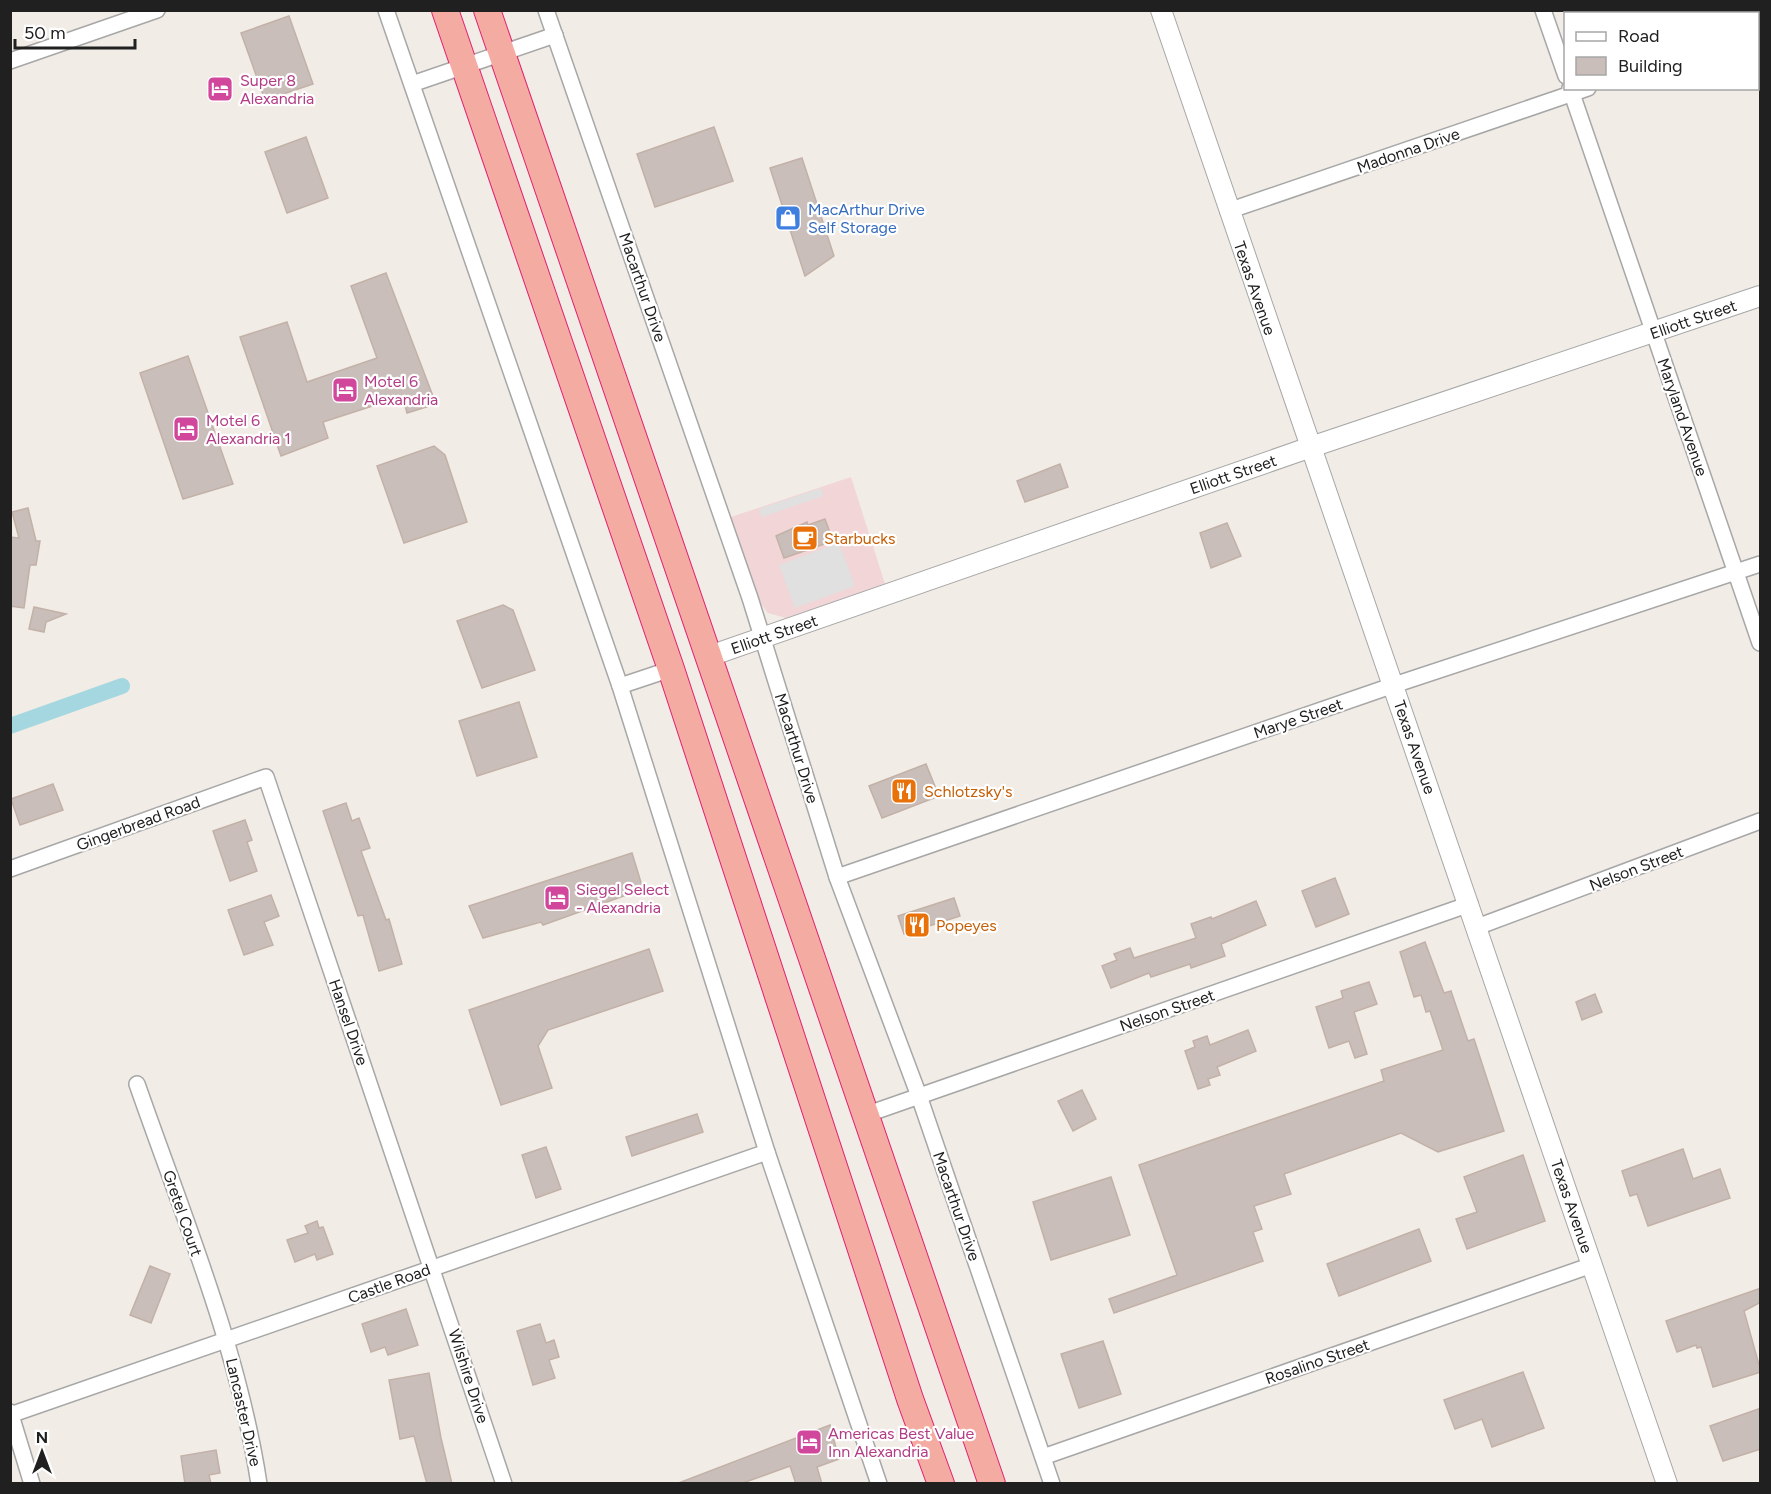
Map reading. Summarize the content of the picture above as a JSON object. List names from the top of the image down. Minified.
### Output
{"streets":{"street":["Madonna Drive","Macarthur Drive","Texas Avenue","Elliott Street","Maryland Avenue","Marye Street","Gingerbread Road","Nelson Street","Hansel Drive","Gretel Court","Castle Road","Rosalino Street","Wilshire Drive","Lancaster Drive"]},"crossings":[["Madonna Drive","Texas Avenue"],["Madonna Drive","Maryland Avenue"],["Macarthur Drive","Elliott Street"],["Macarthur Drive","Marye Street"],["Macarthur Drive","Nelson Street"],["Macarthur Drive","Rosalino Street"],["Texas Avenue","Elliott Street"],["Texas Avenue","Marye Street"],["Texas Avenue","Nelson Street"],["Texas Avenue","Rosalino Street"],["Elliott Street","Maryland Avenue"],["Maryland Avenue","Marye Street"],["Gingerbread Road","Hansel Drive"],["Hansel Drive","Castle Road"],["Hansel Drive","Wilshire Drive"],["Gretel Court","Castle Road"],["Gretel Court","Lancaster Drive"],["Castle Road","Wilshire Drive"],["Castle Road","Lancaster Drive"]],"places":{"hotel":["Super 8 Alexandria","Motel 6 Alexandria","Motel 6 Alexandria 1","Siegel Select - Alexandria","Americas Best Value Inn Alexandria"],"shop":["MacArthur Drive Self Storage"],"cafe":["Starbucks"],"restaurant":["Schlotzsky's","Popeyes"]},"legend":["Road","Building"],"scale_bar":"50 m","north":"top"}
